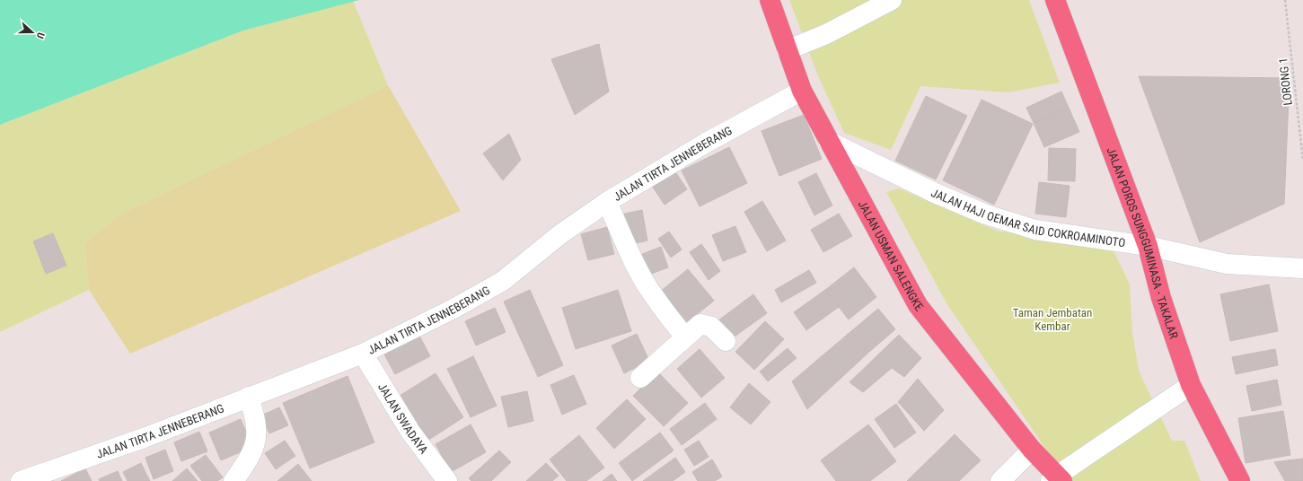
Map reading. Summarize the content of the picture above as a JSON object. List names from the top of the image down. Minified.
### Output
{"streets":{"highway":["JALAN POROS SUNGGUMINASA - TAKALAR","JALAN USMAN SALENGKE"],"street":["JALAN TIRTA JENNEBERANG","JALAN HAJI OEMAR SAID COKROAMINOTO","JALAN SWADAYA"],"path":["LORONG 1"]},"crossings":[["JALAN TIRTA JENNEBERANG","JALAN USMAN SALENGKE"],["JALAN TIRTA JENNEBERANG","JALAN SWADAYA"],["JALAN HAJI OEMAR SAID COKROAMINOTO","JALAN POROS SUNGGUMINASA - TAKALAR"],["JALAN HAJI OEMAR SAID COKROAMINOTO","JALAN USMAN SALENGKE"]],"parks":["Taman Jembatan Kembar"],"north":"right"}
